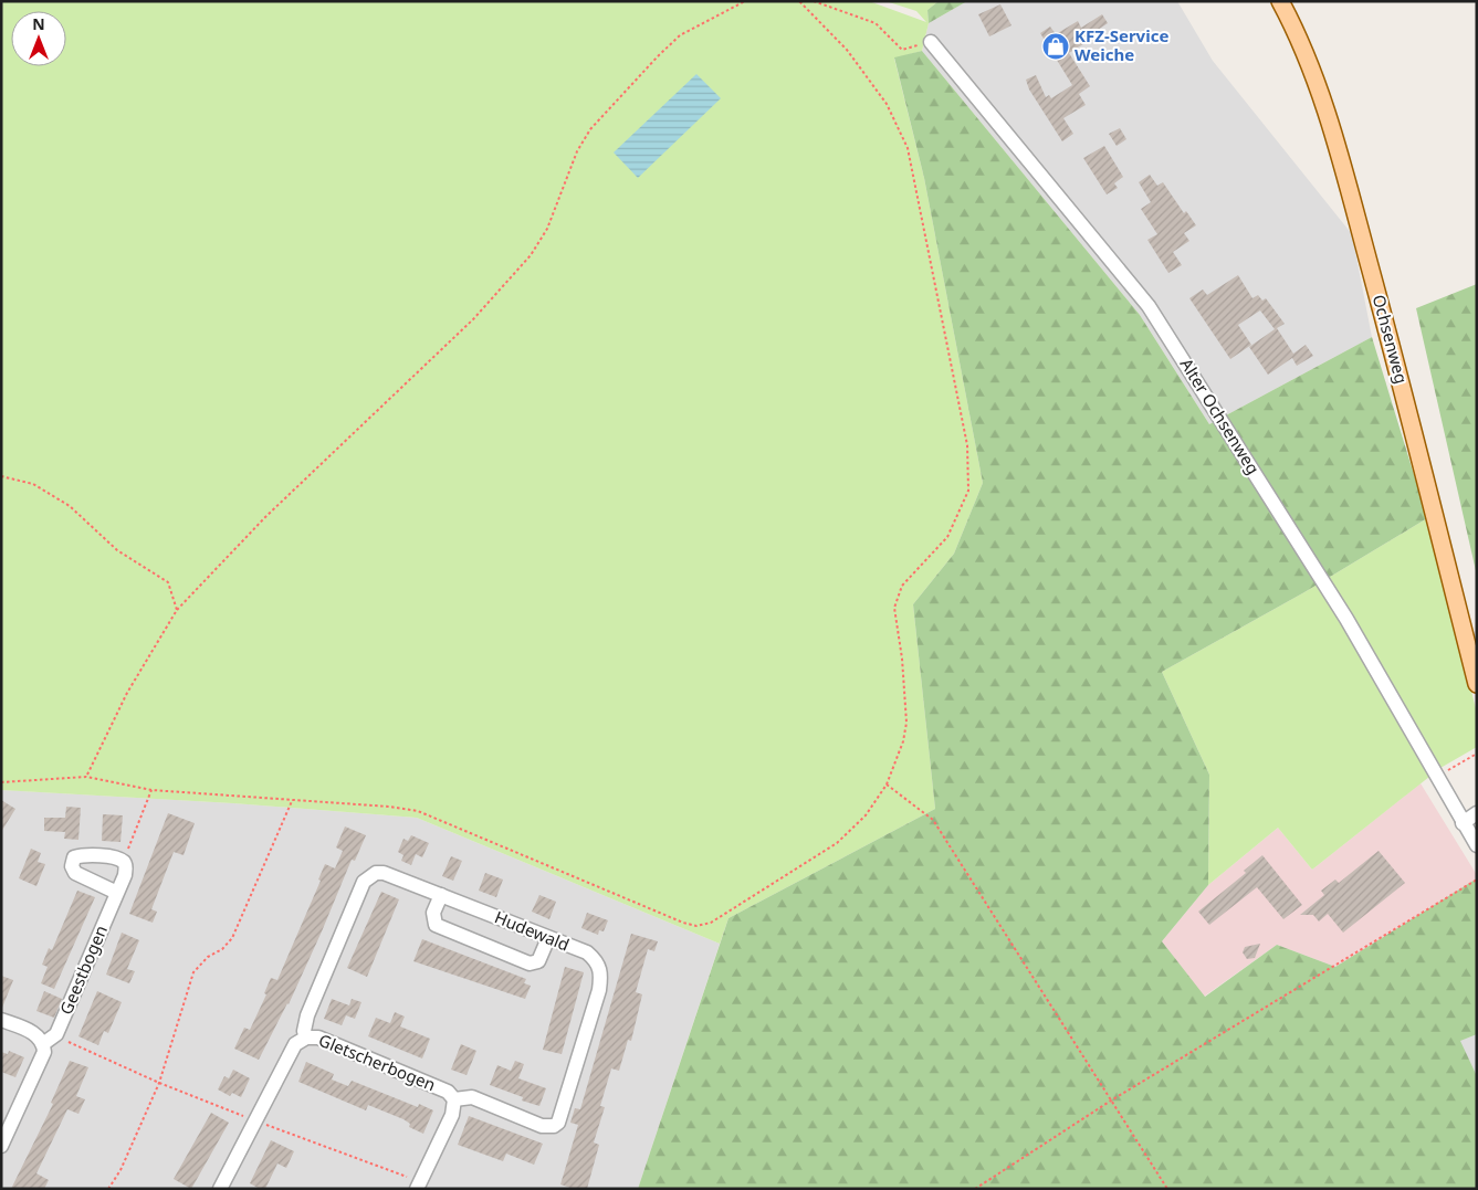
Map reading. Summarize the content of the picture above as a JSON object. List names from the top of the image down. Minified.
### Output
{"streets":{"main road":["Ochsenweg"],"street":["Alter Ochsenweg","Hudewald","Geestbogen","Gletscherbogen"]},"crossings":[["Hudewald","Gletscherbogen"]],"places":{"shop":["KFZ-Service Weiche"]},"north":"top"}
